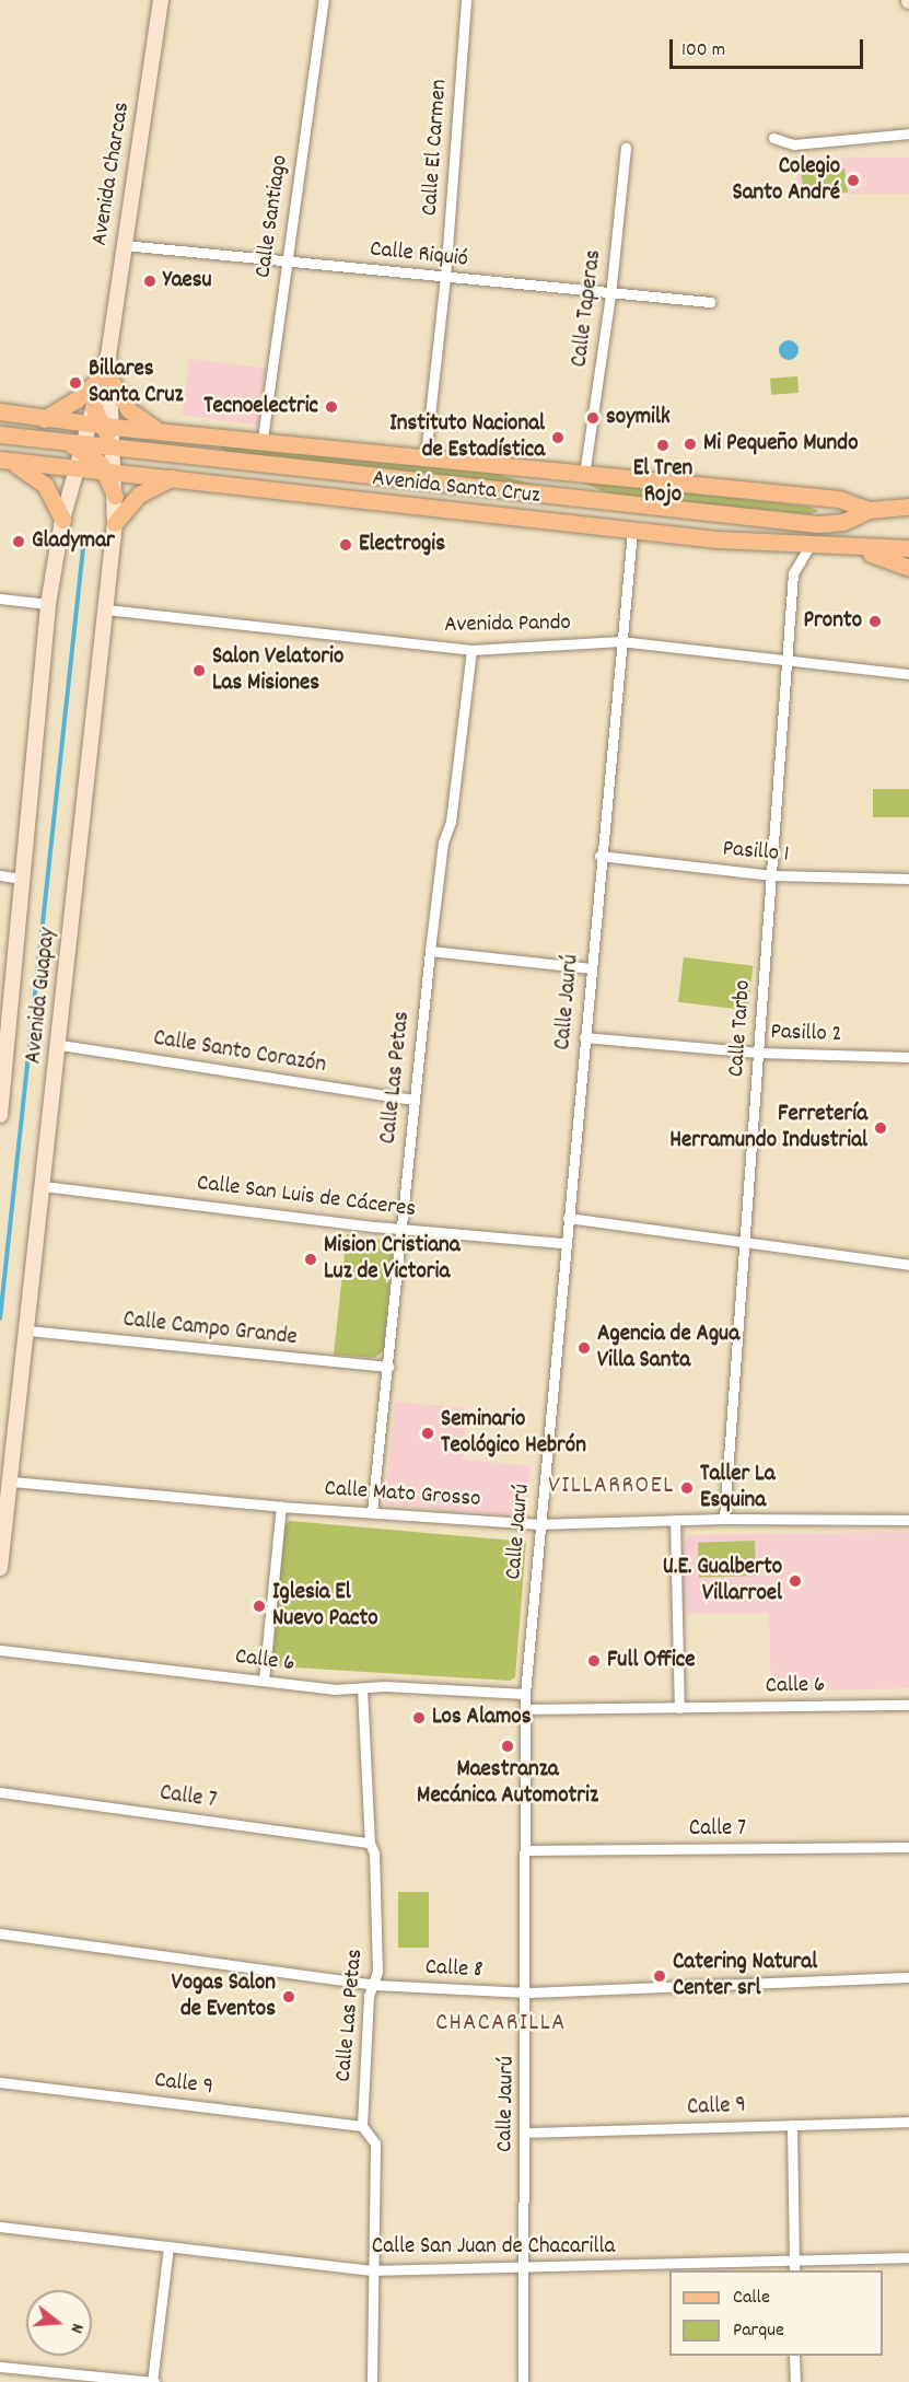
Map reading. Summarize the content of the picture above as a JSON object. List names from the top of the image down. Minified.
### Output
{"streets":{"main road":["Avenida Charcas","Avenida Santa Cruz","Avenida Guapay"],"street":["Calle El Carmen","Calle Santiago","Calle Riquió","Calle Taperas","Avenida Pando","Pasillo 1","Calle Jaurú","Calle Tarbo","Pasillo 2","Calle Santo Corazón","Calle Las Petas","Calle San Luis de Cáceres","Calle Campo Grande","Calle Mato Grosso","Calle 6","Calle 7","Calle 8","Calle 9","Calle San Juan de Chacarilla"]},"crossings":[["Calle El Carmen","Calle Riquió"],["Calle El Carmen","Avenida Santa Cruz"],["Avenida Charcas","Calle Riquió"],["Avenida Charcas","Avenida Santa Cruz"],["Avenida Charcas","Avenida Guapay"],["Calle Santiago","Calle Riquió"],["Calle Santiago","Avenida Santa Cruz"],["Calle Riquió","Calle Taperas"],["Calle Taperas","Avenida Santa Cruz"],["Avenida Santa Cruz","Avenida Guapay"],["Avenida Santa Cruz","Calle Jaurú"],["Avenida Santa Cruz","Calle Tarbo"],["Avenida Pando","Avenida Guapay"],["Avenida Pando","Calle Jaurú"],["Avenida Pando","Calle Tarbo"],["Avenida Pando","Calle Las Petas"],["Pasillo 1","Calle Jaurú"],["Pasillo 1","Calle Tarbo"],["Avenida Guapay","Calle Santo Corazón"],["Avenida Guapay","Calle San Luis de Cáceres"],["Avenida Guapay","Calle Campo Grande"],["Avenida Guapay","Calle Mato Grosso"],["Calle Jaurú","Pasillo 2"],["Calle Jaurú","Calle San Luis de Cáceres"],["Calle Jaurú","Calle Mato Grosso"],["Calle Jaurú","Calle 6"],["Calle Jaurú","Calle 7"],["Calle Jaurú","Calle 8"],["Calle Jaurú","Calle 9"],["Calle Jaurú","Calle San Juan de Chacarilla"],["Calle Tarbo","Pasillo 2"],["Calle Tarbo","Calle Mato Grosso"],["Calle Santo Corazón","Calle Las Petas"],["Calle Las Petas","Calle San Luis de Cáceres"],["Calle Las Petas","Calle Campo Grande"],["Calle Las Petas","Calle Mato Grosso"],["Calle Las Petas","Calle 6"],["Calle Las Petas","Calle 7"],["Calle Las Petas","Calle 8"],["Calle Las Petas","Calle 9"],["Calle Las Petas","Calle San Juan de Chacarilla"]],"districts":["VILLARROEL","CHACARILLA"],"places":["Colegio Santo André","Yaesu","Billares Santa Cruz","Tecnoelectric","soymilk","Instituto Nacional de Estadística","Mi Pequeño Mundo","El Tren Rojo","Gladymar","Electrogis","Pronto","Salon Velatorio Las Misiones","Ferretería Herramundo Industrial","Mision Cristiana Luz de Victoria","Agencia de Agua Villa Santa","Seminario Teológico Hebrón","Taller La Esquina","U.E. Gualberto Villarroel","Iglesia El Nuevo Pacto","Full Office","Los Alamos","Maestranza Mecánica Automotriz","Catering Natural Center srl","Vogas Salon de Eventos"],"legend":["Calle","Parque"],"scale_bar":"100 m","north":"right"}
